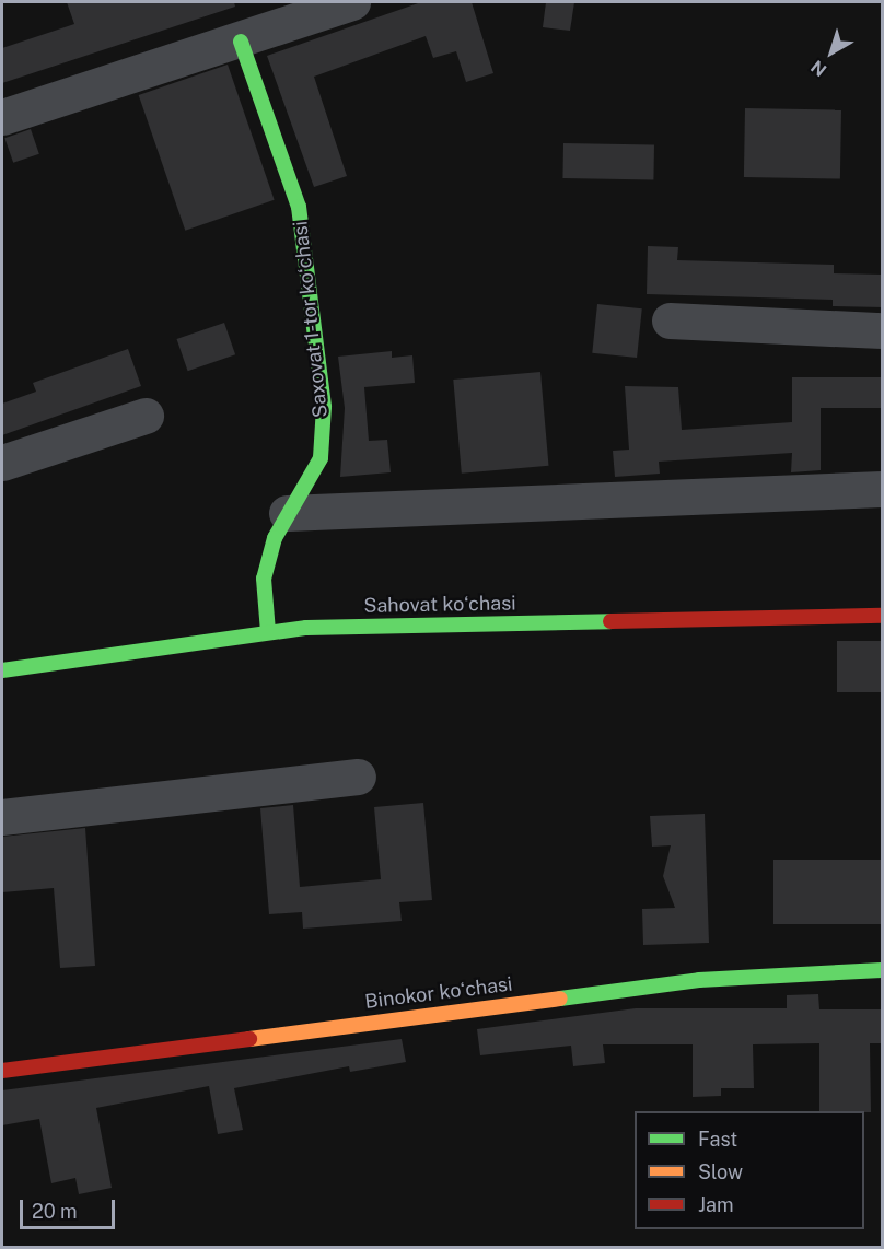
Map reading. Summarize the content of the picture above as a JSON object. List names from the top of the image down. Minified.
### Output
{"streets":{"street":["Saxovat 1-tor koʻchasi","Sahovat koʻchasi","Binokor koʻchasi"]},"crossings":[["Saxovat 1-tor koʻchasi","Sahovat koʻchasi"]],"legend":["Fast","Slow","Jam"],"scale_bar":"20 m","north":"bottom left"}
